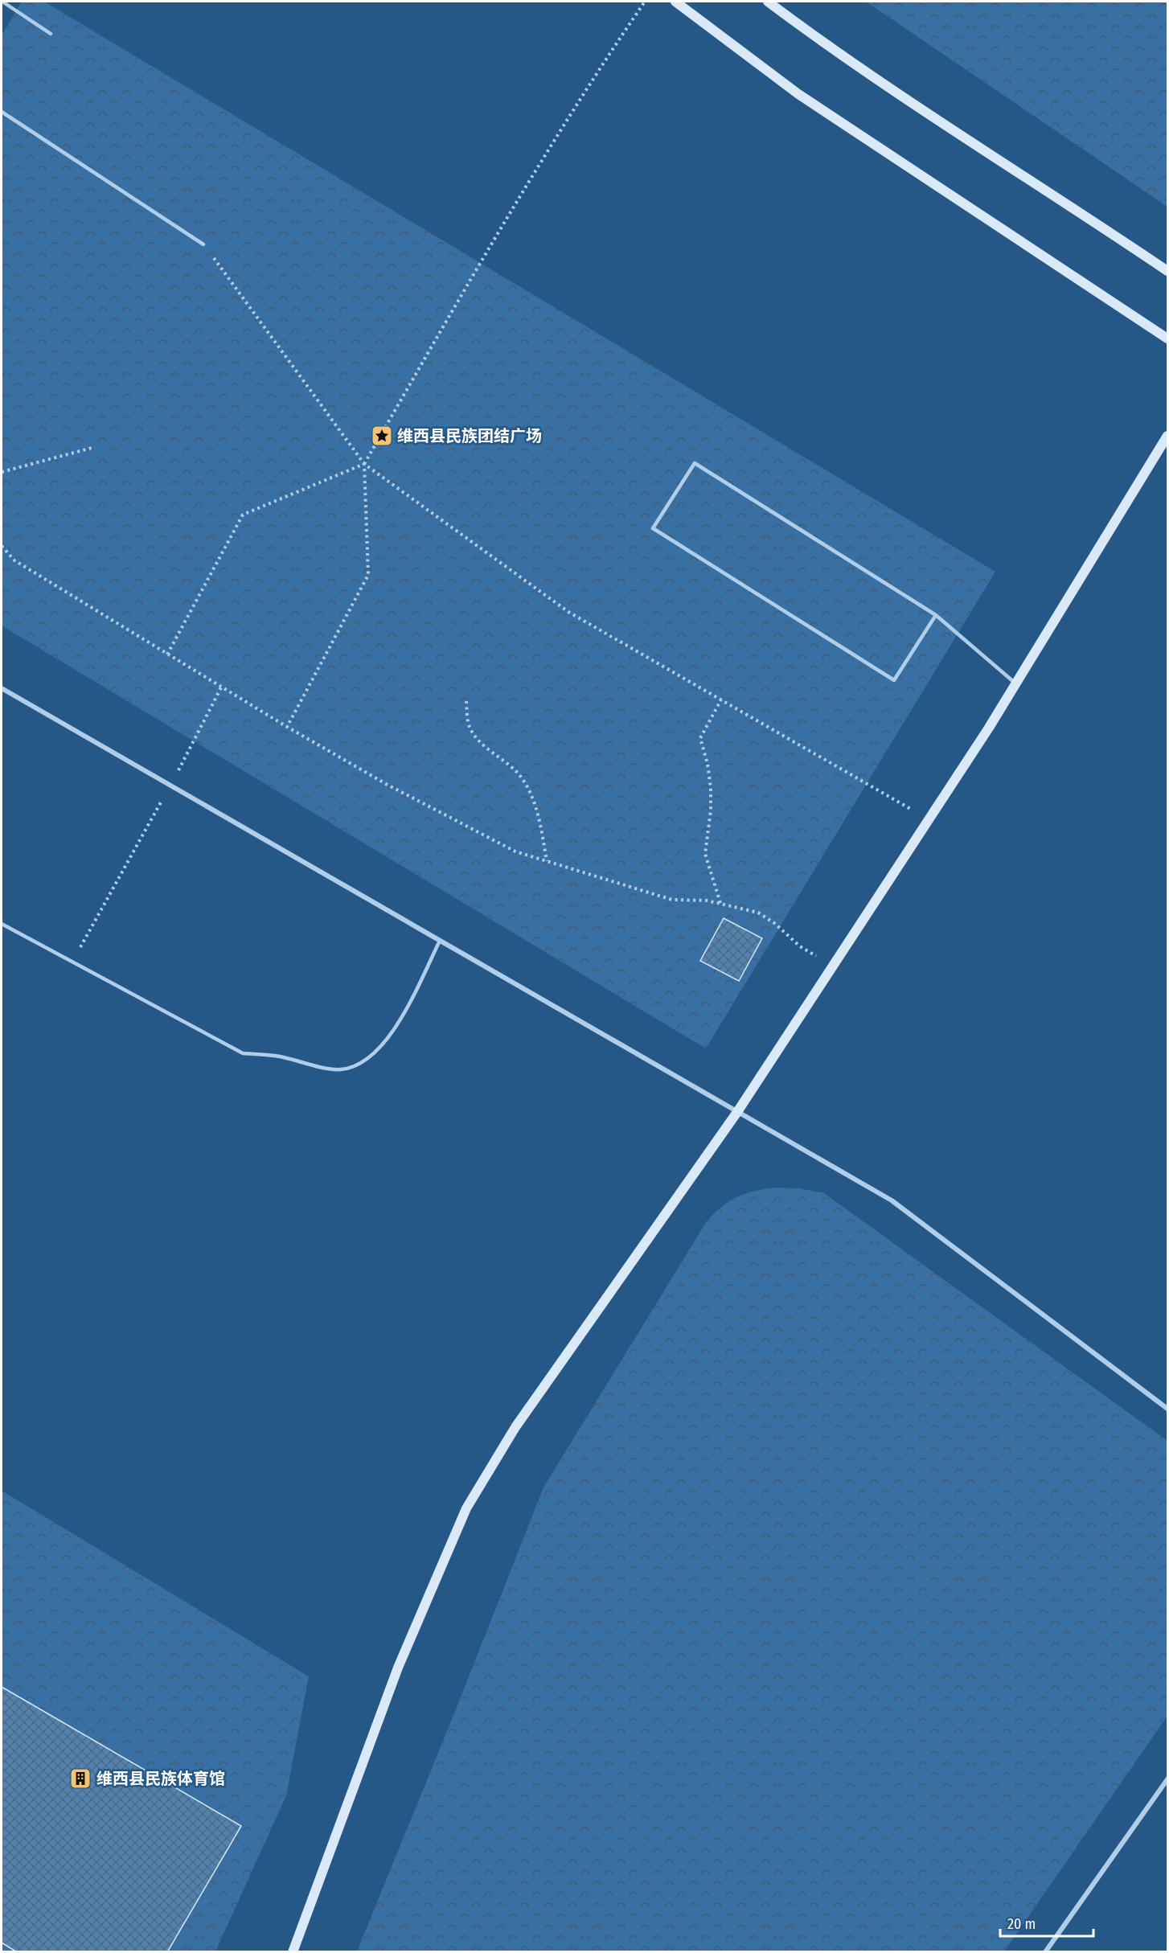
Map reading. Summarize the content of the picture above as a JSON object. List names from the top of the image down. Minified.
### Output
{"places":{"place":["维西县民族团结广场"],"building":["维西县民族体育馆"]},"scale_bar":"20 m"}
